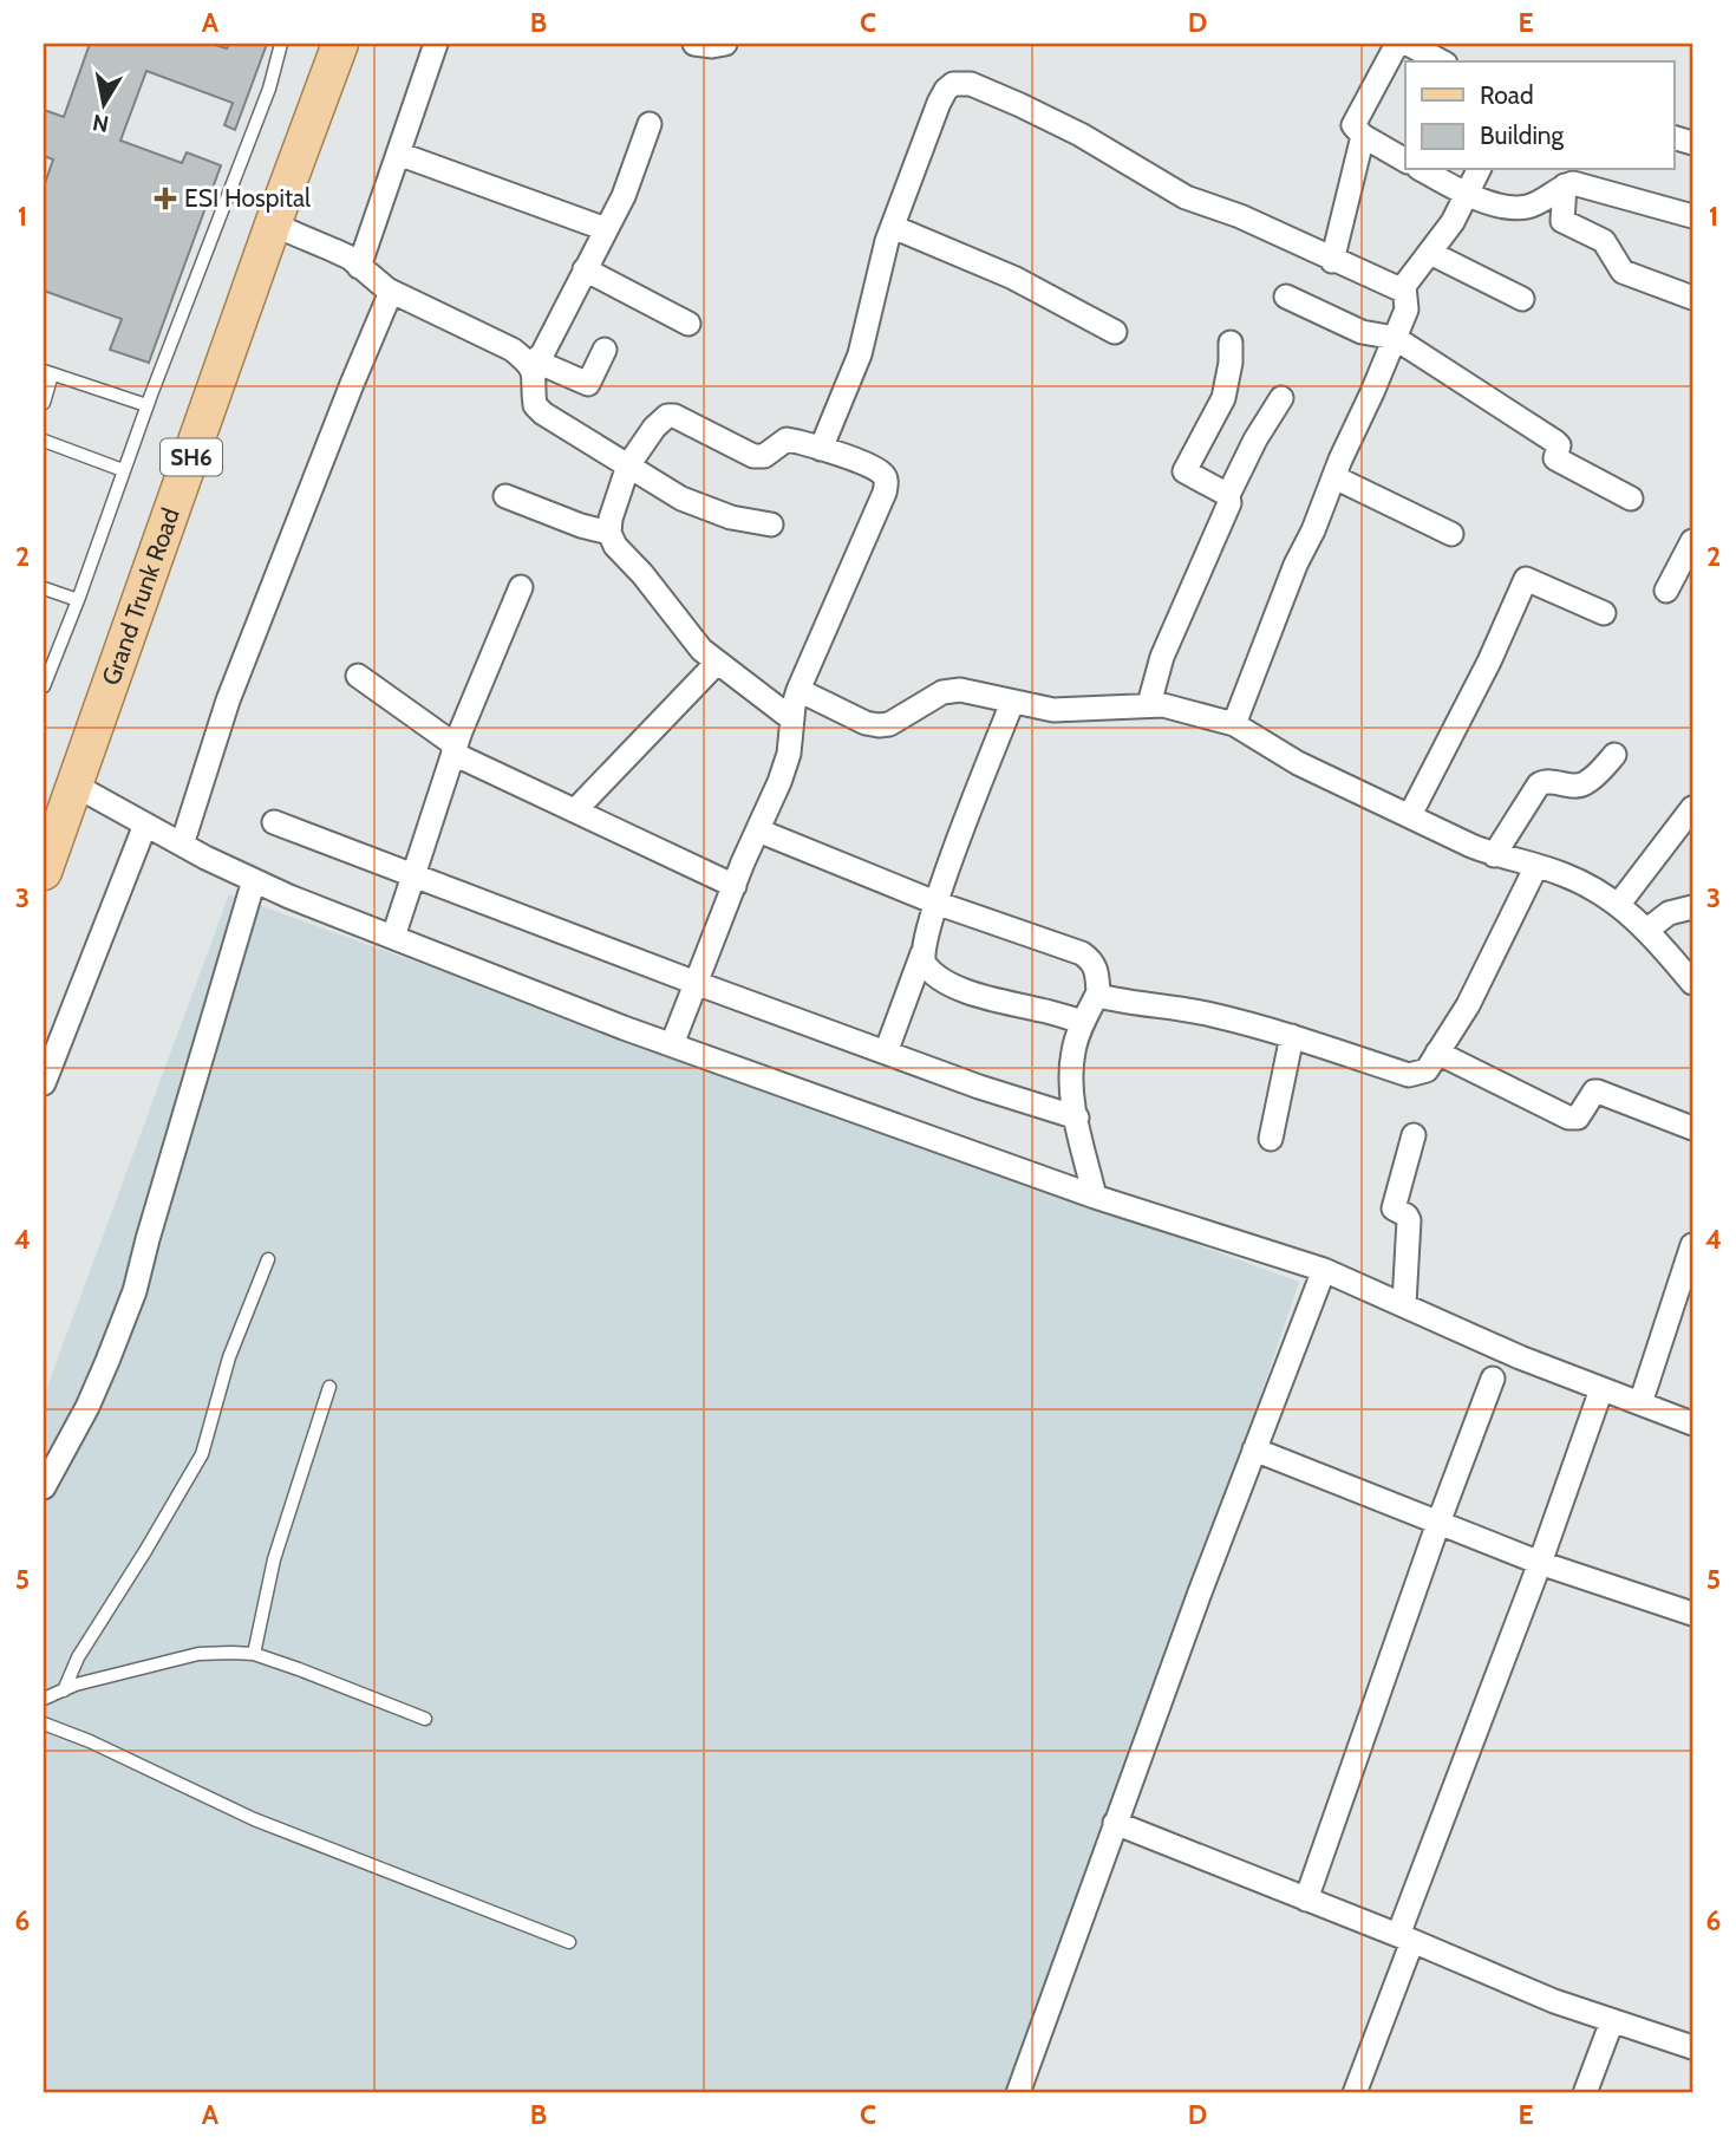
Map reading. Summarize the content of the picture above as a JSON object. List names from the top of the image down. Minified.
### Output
{"streets":{"main road":["SH6","Grand Trunk Road"]},"places":{"health":["ESI Hospital"]},"legend":["Road","Building"],"north":"bottom","grid":{"columns":["A","B","C","D","E"],"rows":["1","2","3","4","5","6"]}}
